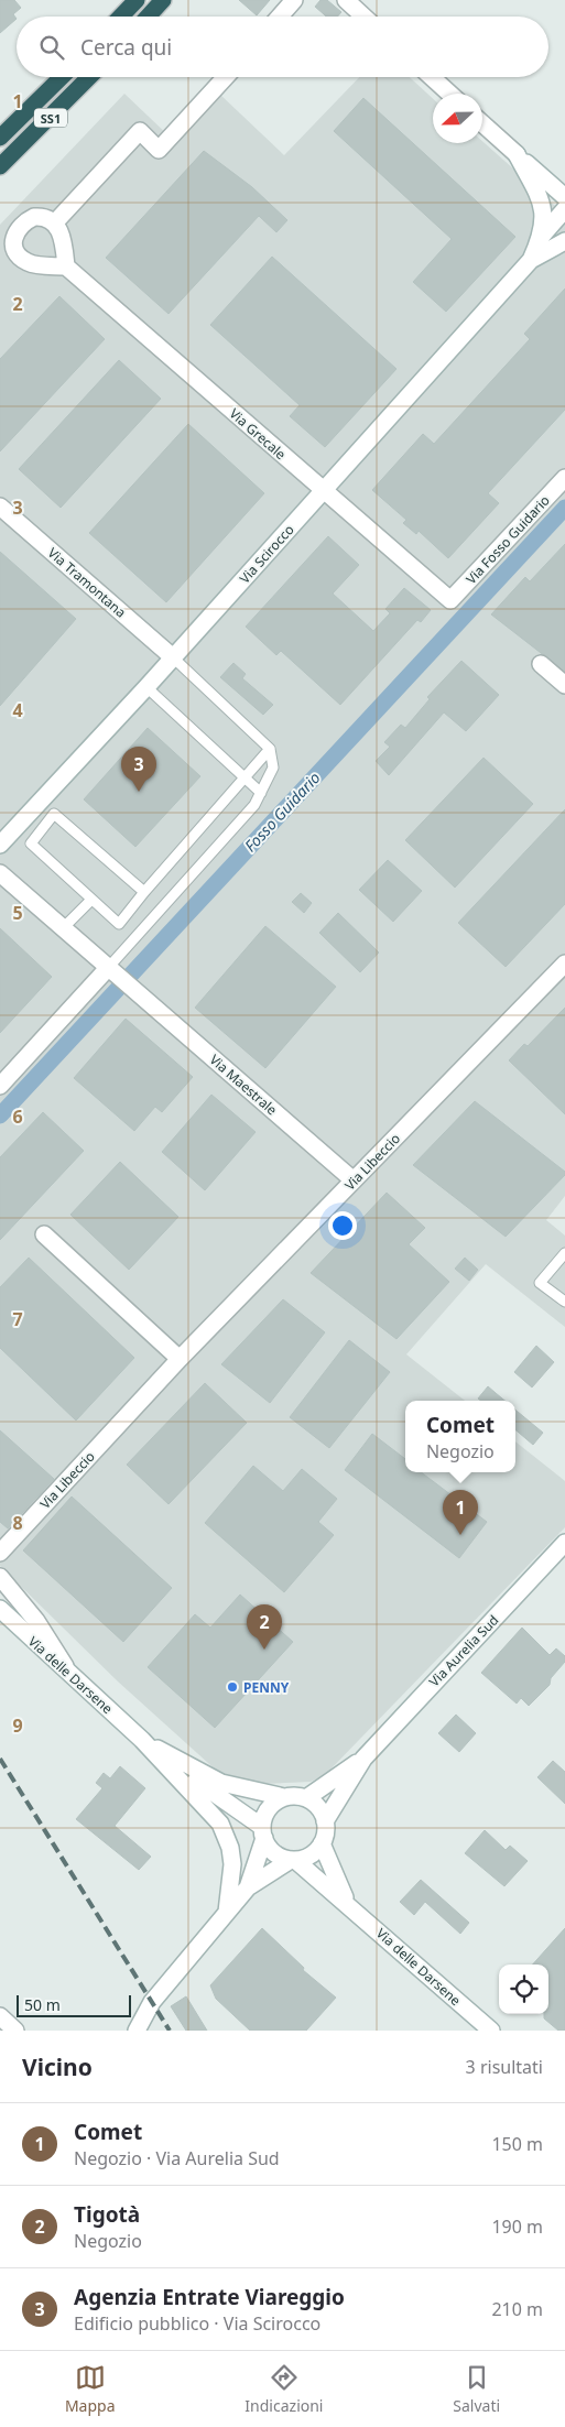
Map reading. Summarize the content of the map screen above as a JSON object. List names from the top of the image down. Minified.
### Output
{"streets":{"highway":["SS1"],"street":["Via Grecale","Via Fosso Guidario","Via Scirocco","Via Tramontana","Via Maestrale","Via Libeccio","Via Aurelia Sud","Via delle Darsene"]},"crossings":[["Via Grecale","Via Fosso Guidario"],["Via Grecale","Via Scirocco"],["Via Scirocco","Via Tramontana"],["Via Maestrale","Via Libeccio"],["Via Aurelia Sud","Via delle Darsene"]],"water":["Fosso Guidario"],"places":["PENNY"],"scale_bar":"50 m","north":"left","page":{"search":"Cerca qui","pins":["3","1","2"],"popup":["Comet","Negozio"],"scale":"50 m","heading":["Vicino","3 risultati"],"list":[{"mark":"1","name":"Comet","note":"Negozio · Via Aurelia Sud","value":"150 m"},{"mark":"2","name":"Tigotà","note":"Negozio","value":"190 m"},{"mark":"3","name":"Agenzia Entrate Viareggio","note":"Edificio pubblico · Via Scirocco","value":"210 m"}],"nav":["Mappa","Indicazioni","Salvati"]},"grid":{"rows":["1","2","3","4","5","6","7","8","9"]}}
